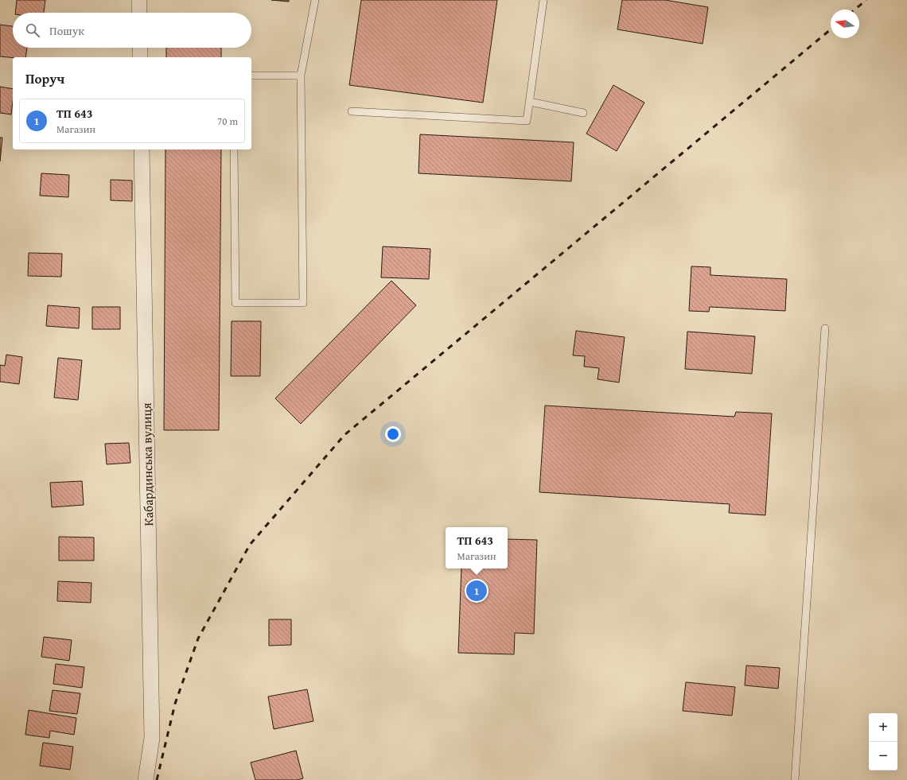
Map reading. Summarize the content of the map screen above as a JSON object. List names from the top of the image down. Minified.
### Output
{"streets":{"street":["Кабардинська вулиця"]},"north":"left","page":{"search":"Пошук","heading":"Поруч","list":[{"mark":"1","name":"ТП 643","note":"Магазин","value":"70 m"}],"popup":["ТП 643","Магазин"],"pins":"1","map_buttons":["+","−"]}}
